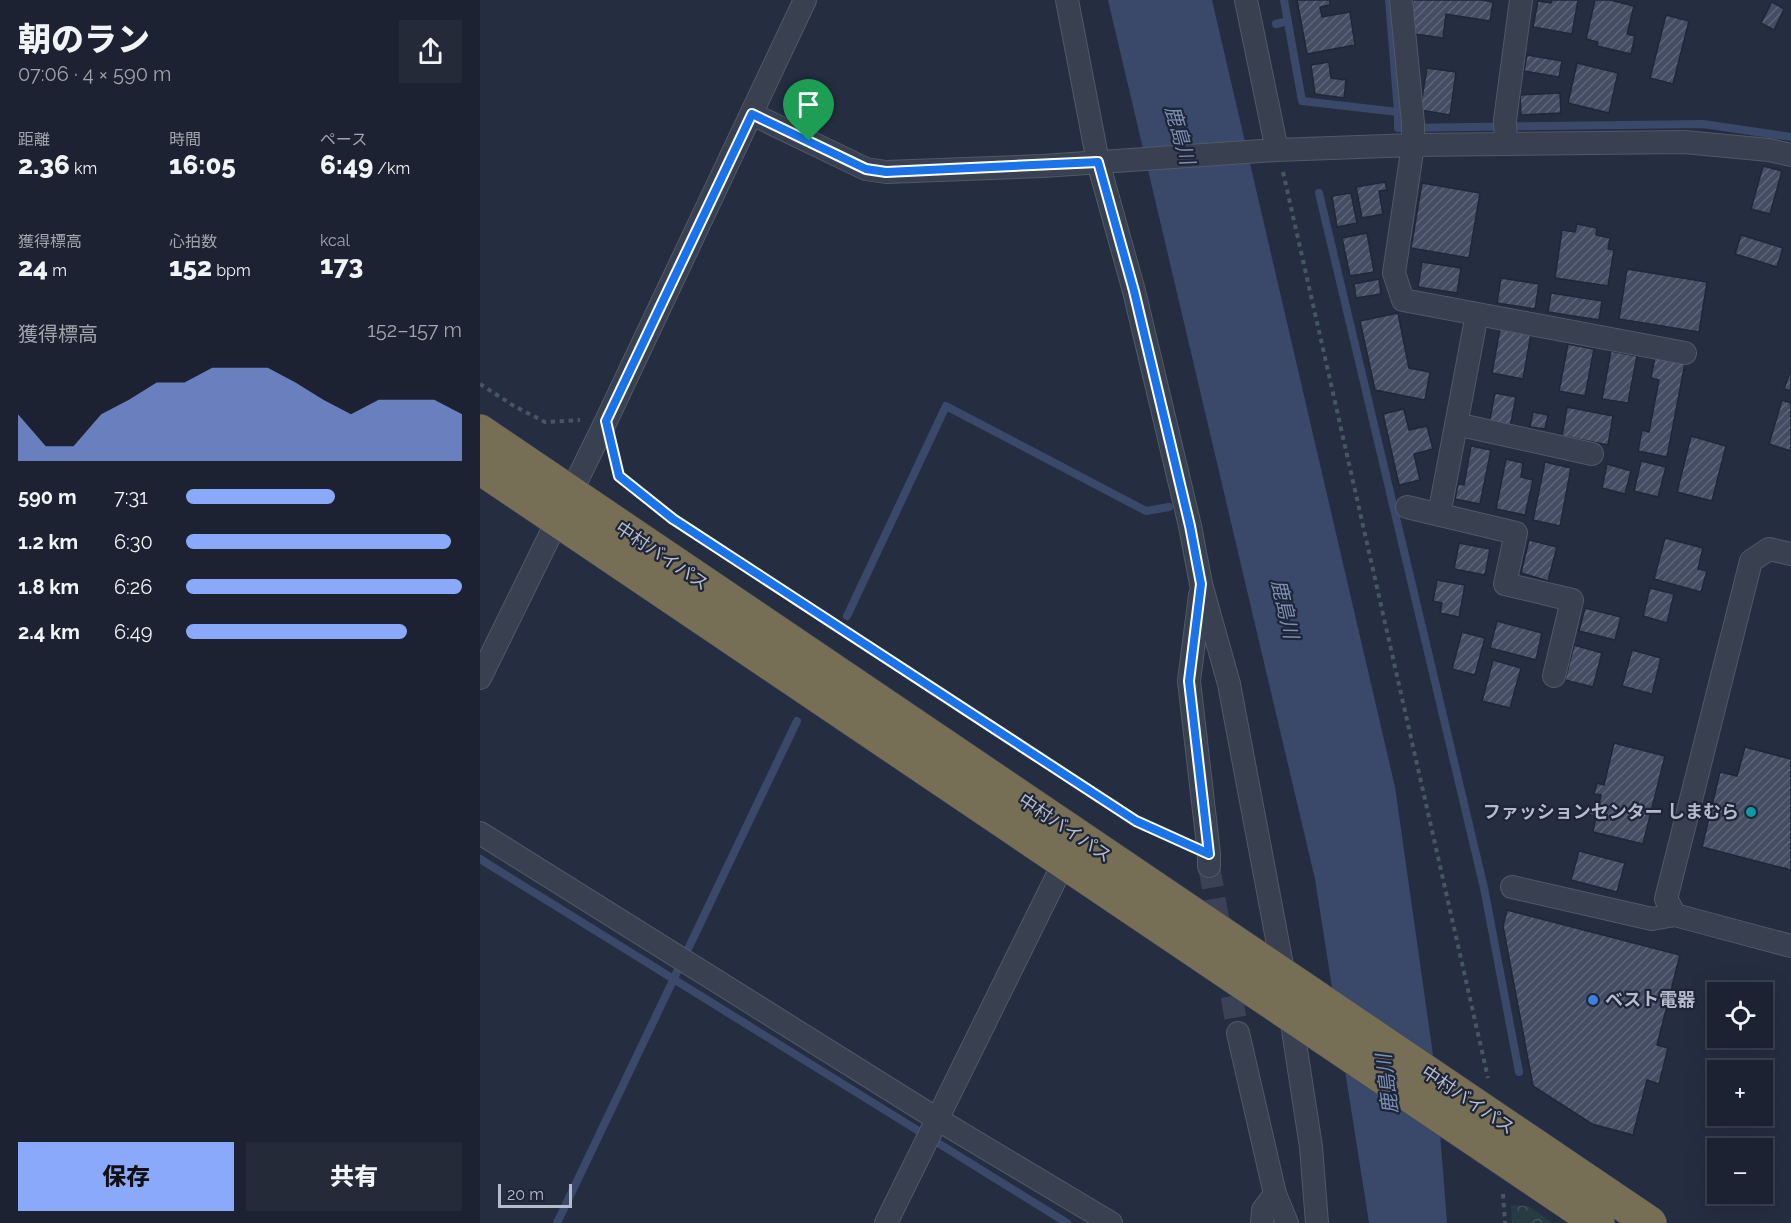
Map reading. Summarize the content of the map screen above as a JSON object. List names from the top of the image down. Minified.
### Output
{"streets":{"highway":["中村バイパス"]},"water":["鹿島川"],"places":["ファッションセンター しまむら","ベスト電器"],"scale_bar":"20 m","page":{"heading":["朝のラン","07:06 · 4 × 590 m"],"stats":[["距離","2.36 km"],["時間","16:05"],["ペース","6:49 /km"],["獲得標高","24 m"],["心拍数","152 bpm"],["kcal","173"]],"chart":["獲得標高","152–157 m"],"list":[{"name":"590 m","note":"7:31"},{"name":"1.2 km","note":"6:30"},{"name":"1.8 km","note":"6:26"},{"name":"2.4 km","note":"6:49"}],"map_buttons":["+","−"],"buttons":["保存","共有"],"scale":"20 m"}}
